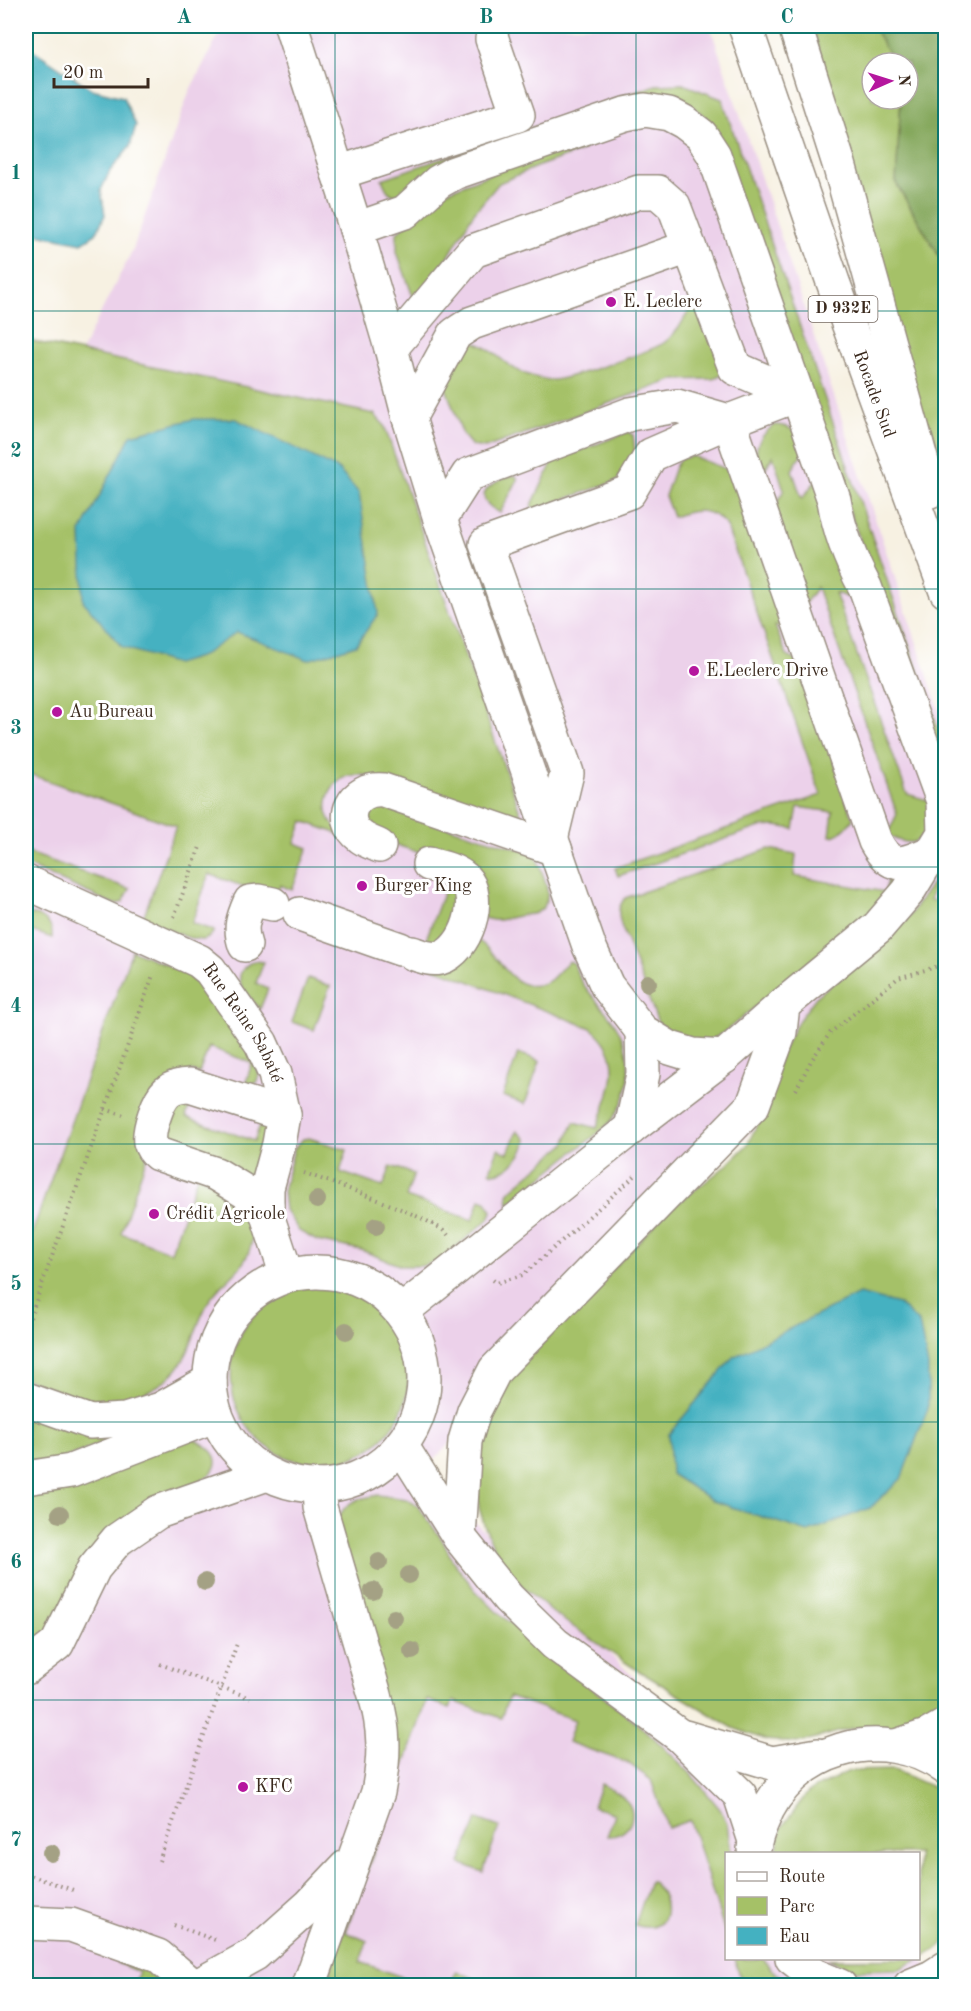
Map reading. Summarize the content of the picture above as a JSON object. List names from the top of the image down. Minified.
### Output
{"streets":{"main road":["D 932E","Rocade Sud","Rue Reine Sabaté"]},"places":["E. Leclerc","E.Leclerc Drive","Au Bureau","Burger King","Crédit Agricole","KFC"],"legend":["Route","Parc","Eau"],"scale_bar":"20 m","north":"right","grid":{"columns":["A","B","C"],"rows":["1","2","3","4","5","6","7"]}}
